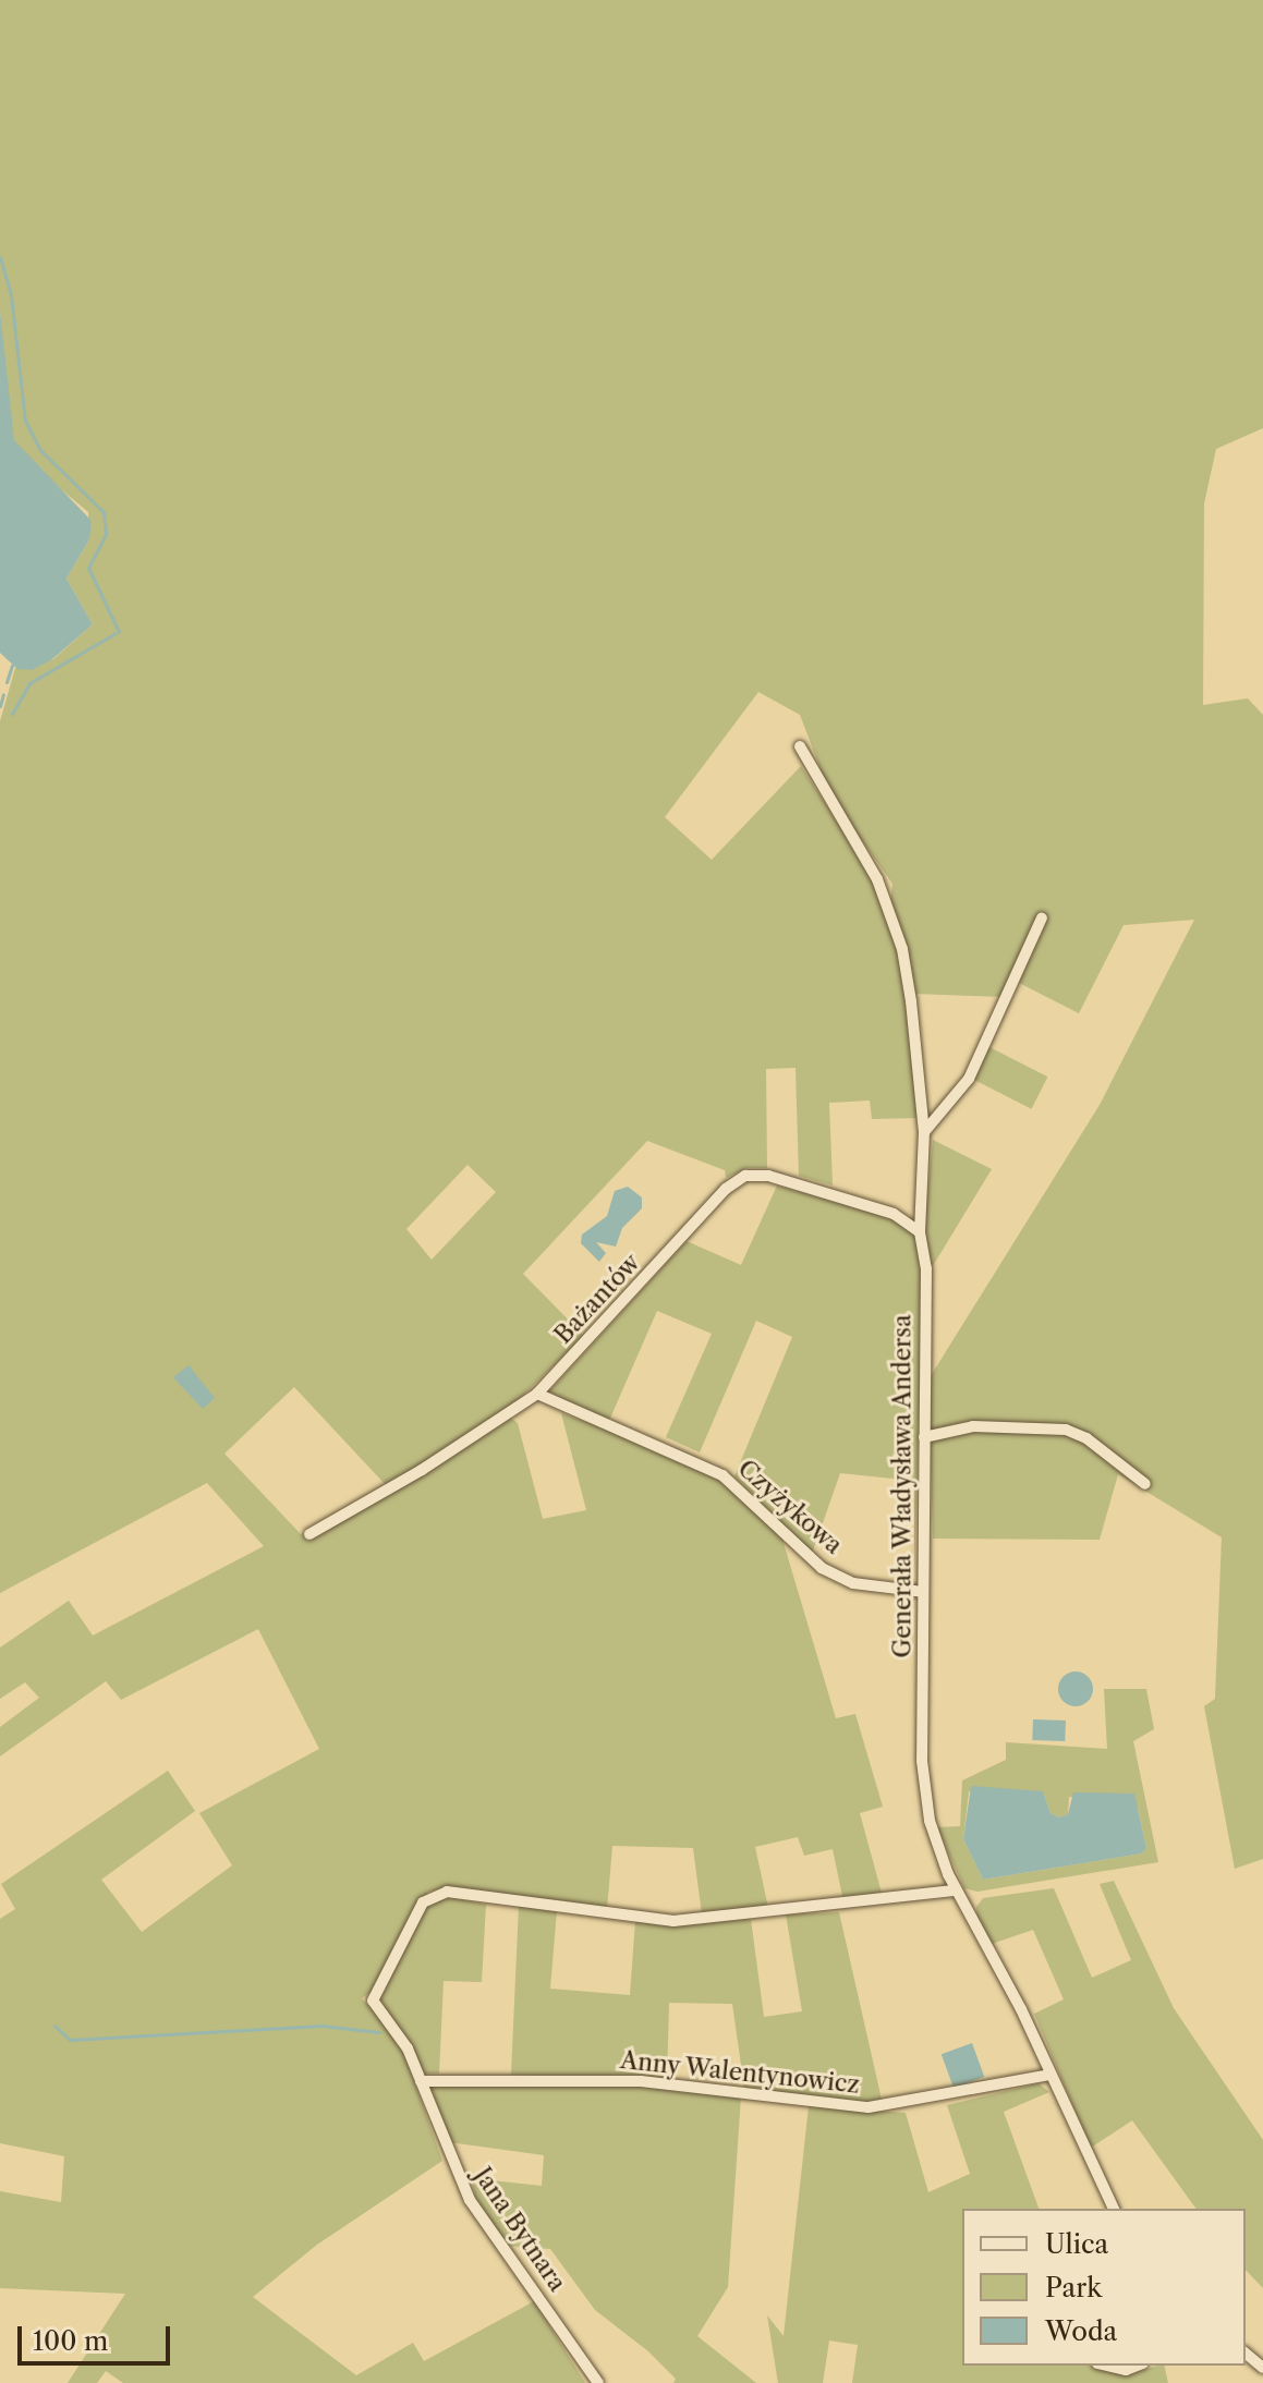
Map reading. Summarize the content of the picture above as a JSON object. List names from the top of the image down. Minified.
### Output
{"streets":{"street":["Bażantów","Generała Władysława Andersa","Czyżykowa","Anny Walentynowicz","Jana Bytnara"]},"crossings":[["Bażantów","Generała Władysława Andersa"],["Bażantów","Czyżykowa"],["Generała Władysława Andersa","Czyżykowa"],["Generała Władysława Andersa","Anny Walentynowicz"],["Generała Władysława Andersa","Jana Bytnara"],["Anny Walentynowicz","Jana Bytnara"]],"legend":["Ulica","Park","Woda"],"scale_bar":"100 m"}
